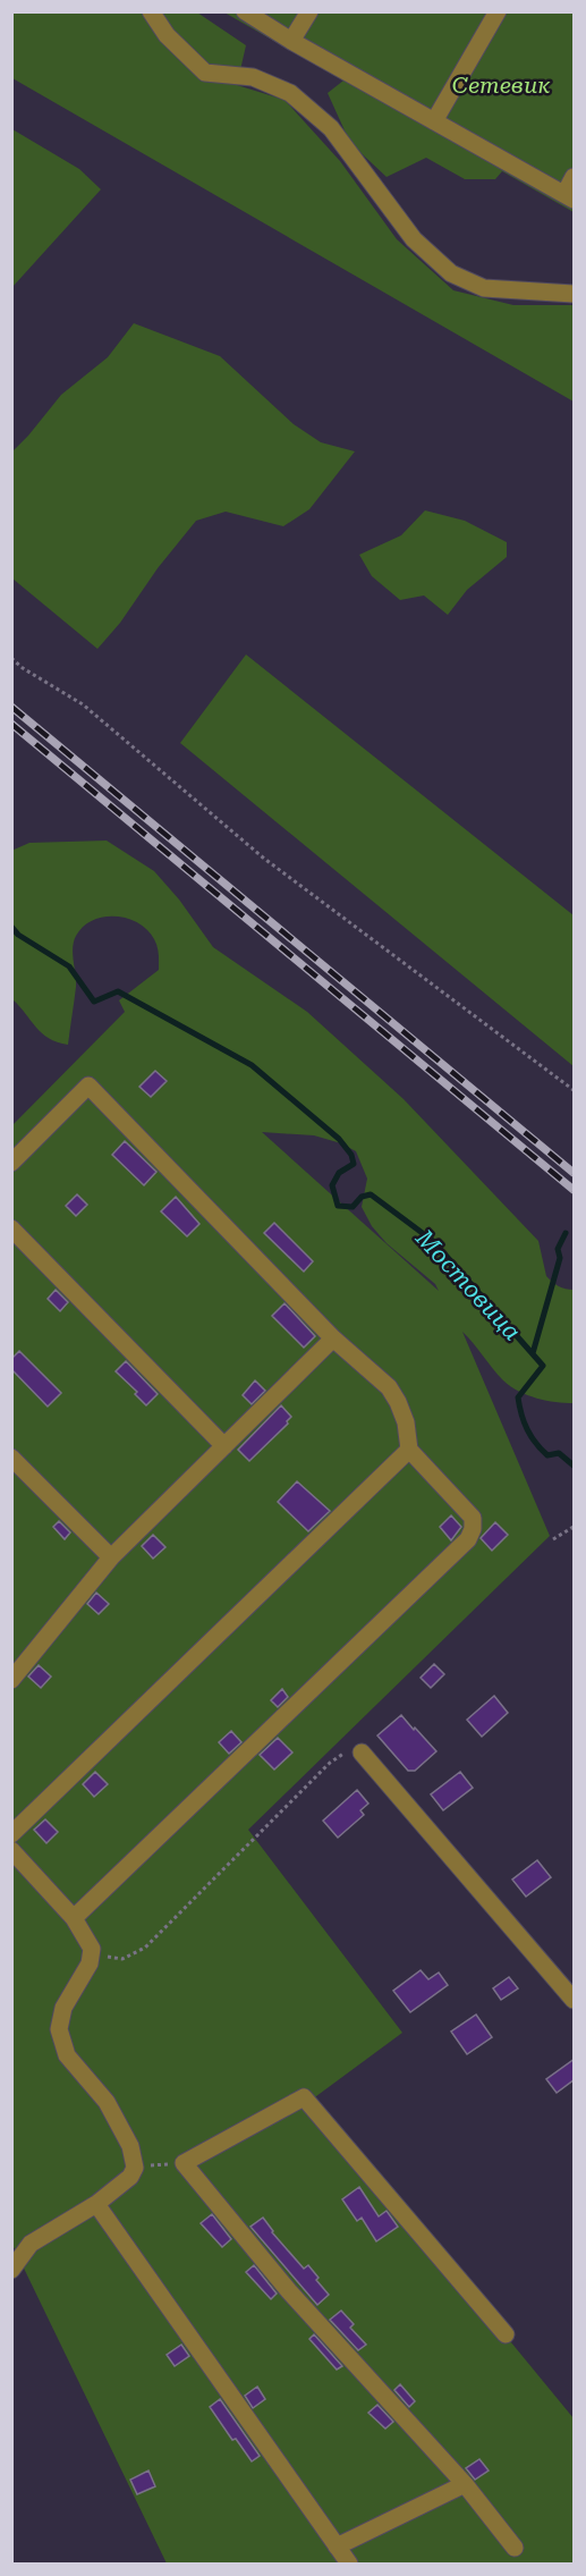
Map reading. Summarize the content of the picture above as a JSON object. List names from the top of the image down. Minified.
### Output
{"water":["Мостовица"],"parks":["Сетевик"]}
